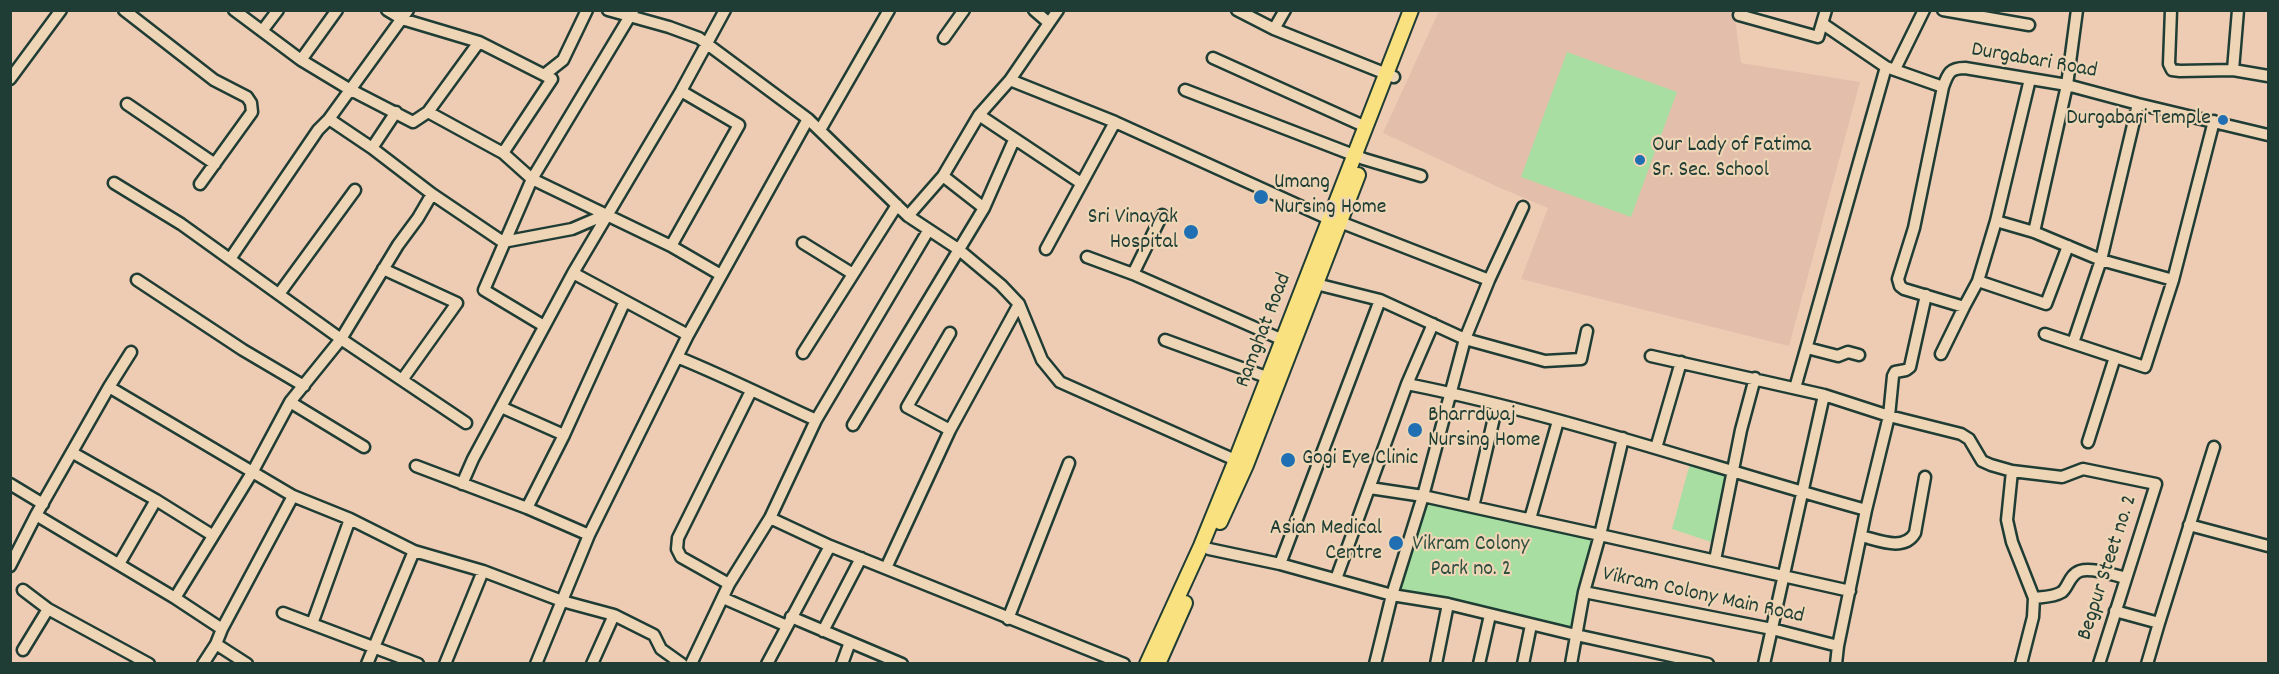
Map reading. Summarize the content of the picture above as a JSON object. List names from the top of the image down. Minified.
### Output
{"streets":{"main road":["Ramghat Road"],"street":["Durgabari Road","Begpur Steet no. 2","Vikram Colony Main Road"]},"parks":["Vikram Colony Park no. 2"],"places":["Durgabari Temple","Our Lady of Fatima Sr. Sec. School","Umang Nursing Home","Sri Vinayak Hospital","Bharrdwaj Nursing Home","Gogi Eye Clinic","Asian Medical Centre"]}
